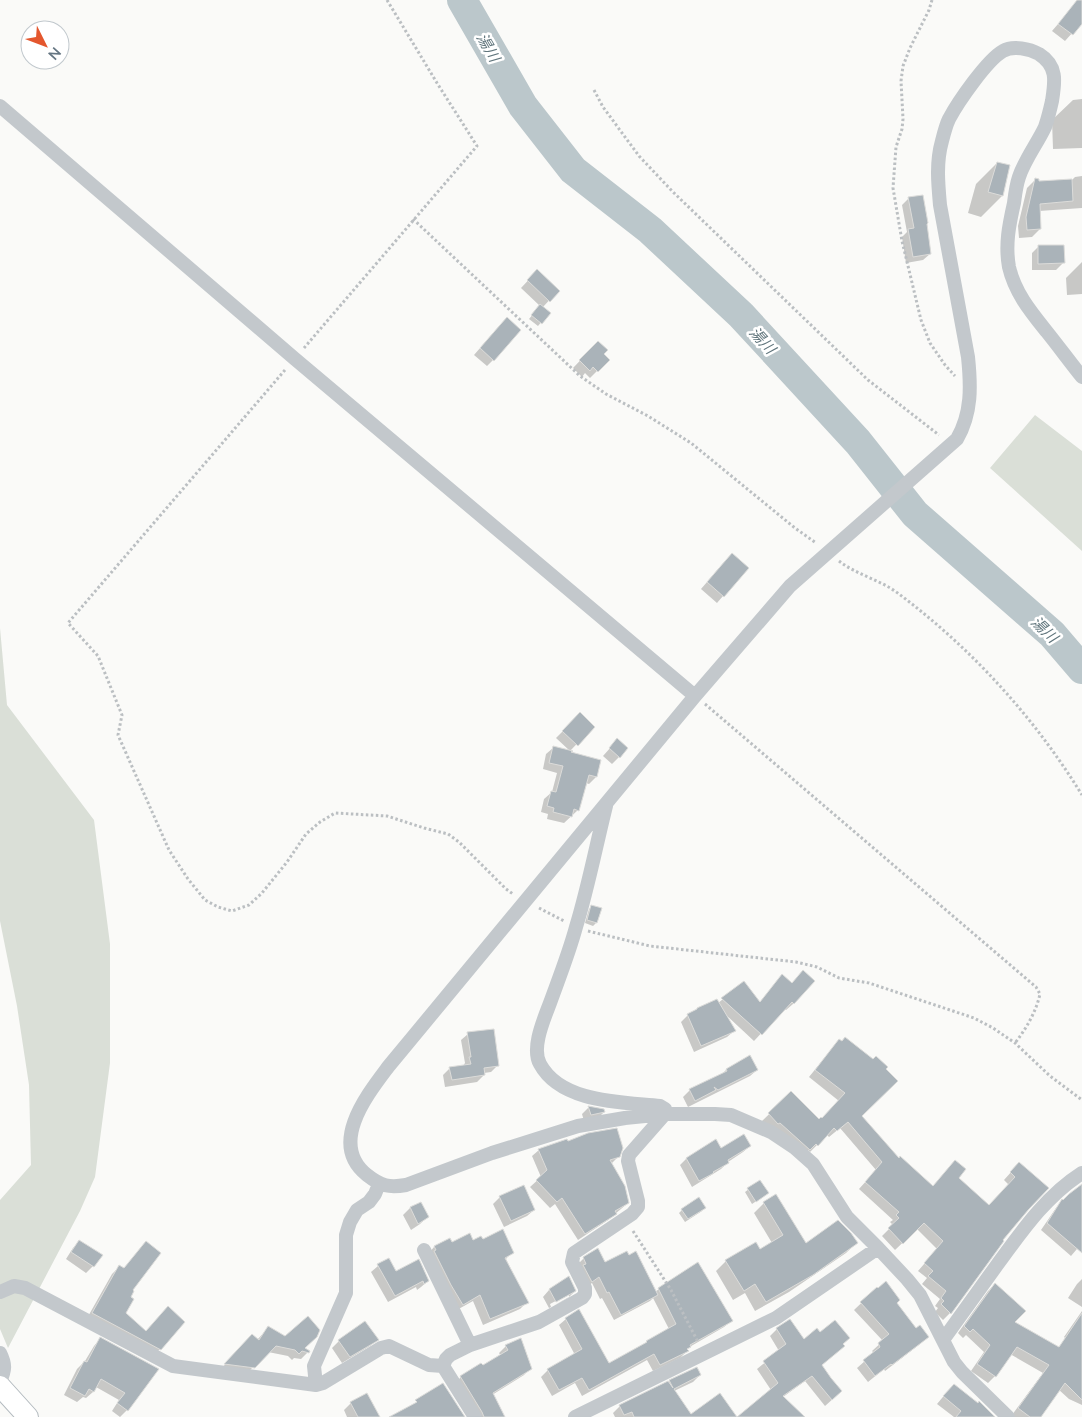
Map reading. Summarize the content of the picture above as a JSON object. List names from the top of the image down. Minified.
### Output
{"water":["湯川"],"north":"bottom right"}
